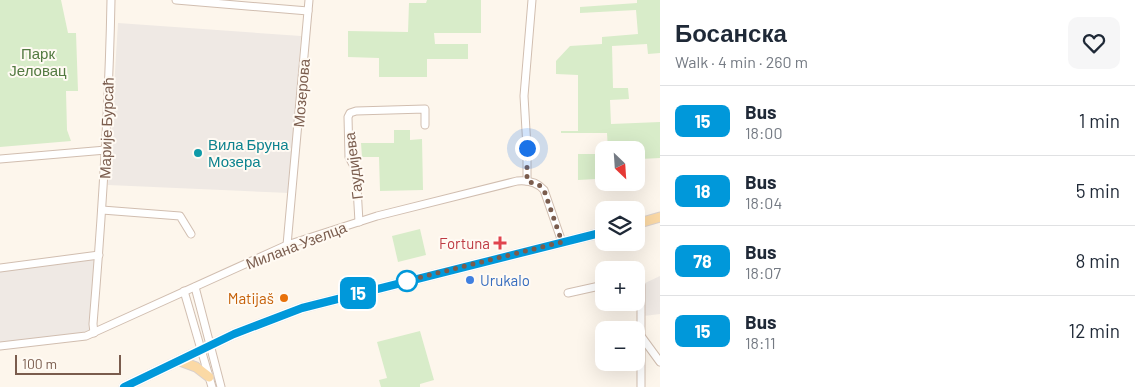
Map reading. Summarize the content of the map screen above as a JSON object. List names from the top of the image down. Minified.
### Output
{"streets":{"street":["Мозерова","Марије Бурсаћ","Гаудијева","Милана Узелца"]},"crossings":[["Мозерова","Милана Узелца"],["Марије Бурсаћ","Милана Узелца"],["Гаудијева","Милана Узелца"]],"parks":["Парк Јеловац"],"places":{"other":["Вила Бруна Мозера","Urukalo","Matijaš"],"health":["Fortuna"]},"lines":["bus line 15"],"scale_bar":"100 m","north":"bottom right","page":{"on_map":"15","heading":["Босанска","Walk · 4 min · 260 m"],"list":[{"mark":"15","name":"Bus","note":"18:00","value":"1 min"},{"mark":"18","name":"Bus","note":"18:04","value":"5 min"},{"mark":"78","name":"Bus","note":"18:07","value":"8 min"},{"mark":"15","name":"Bus","note":"18:11","value":"12 min"}],"map_buttons":["+","−"],"scale":"100 m"}}
